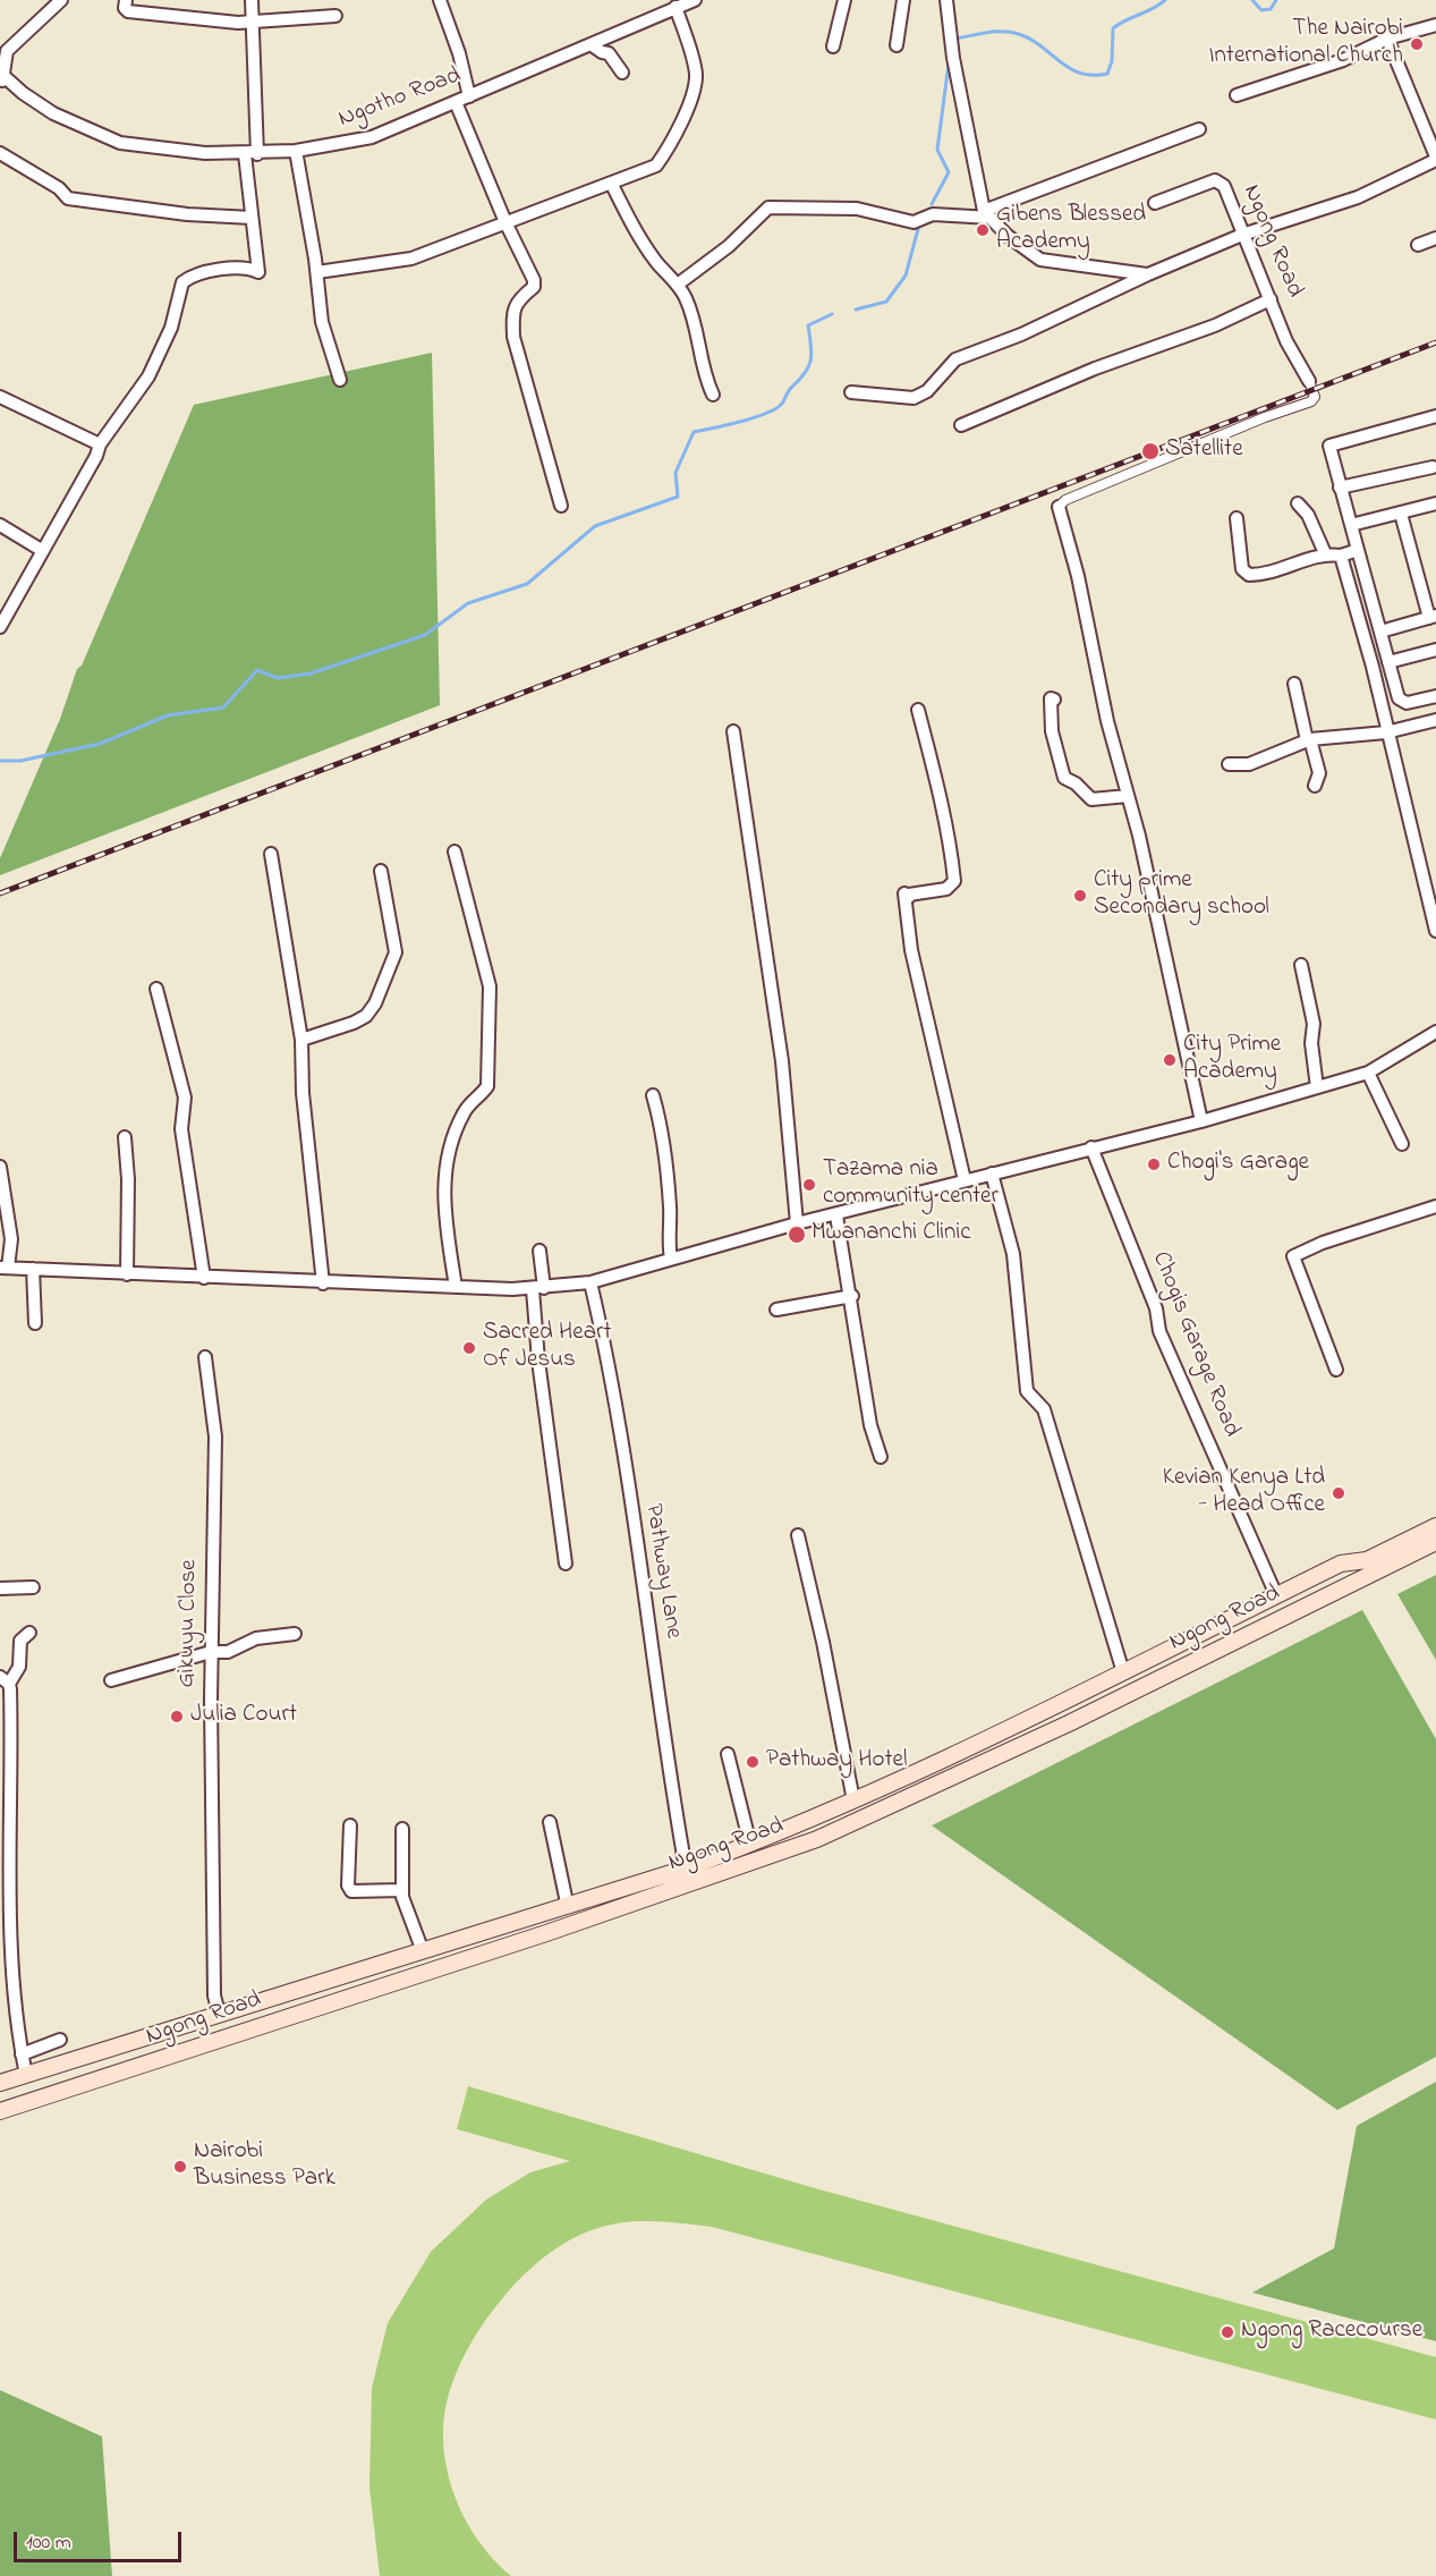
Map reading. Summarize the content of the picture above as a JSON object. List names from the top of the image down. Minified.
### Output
{"streets":{"main road":["Ngong Road"],"street":["Ngotho Road","Chogis Garage Road","Pathway Lane","Gikuyu Close"]},"crossings":[["Ngong Road","Chogis Garage Road"],["Ngong Road","Pathway Lane"],["Ngong Road","Gikuyu Close"]],"places":["The Nairobi International Church","Gibens Blessed Academy","Satellite","City prime Secondary school","City Prime Academy","Chogi's Garage","Tazama nia community center","Mwananchi Clinic","Sacred Heart Of Jesus","Kevian Kenya Ltd - Head Office","Julia Court","Pathway Hotel","Nairobi Business Park","Ngong Racecourse"],"scale_bar":"100 m"}
